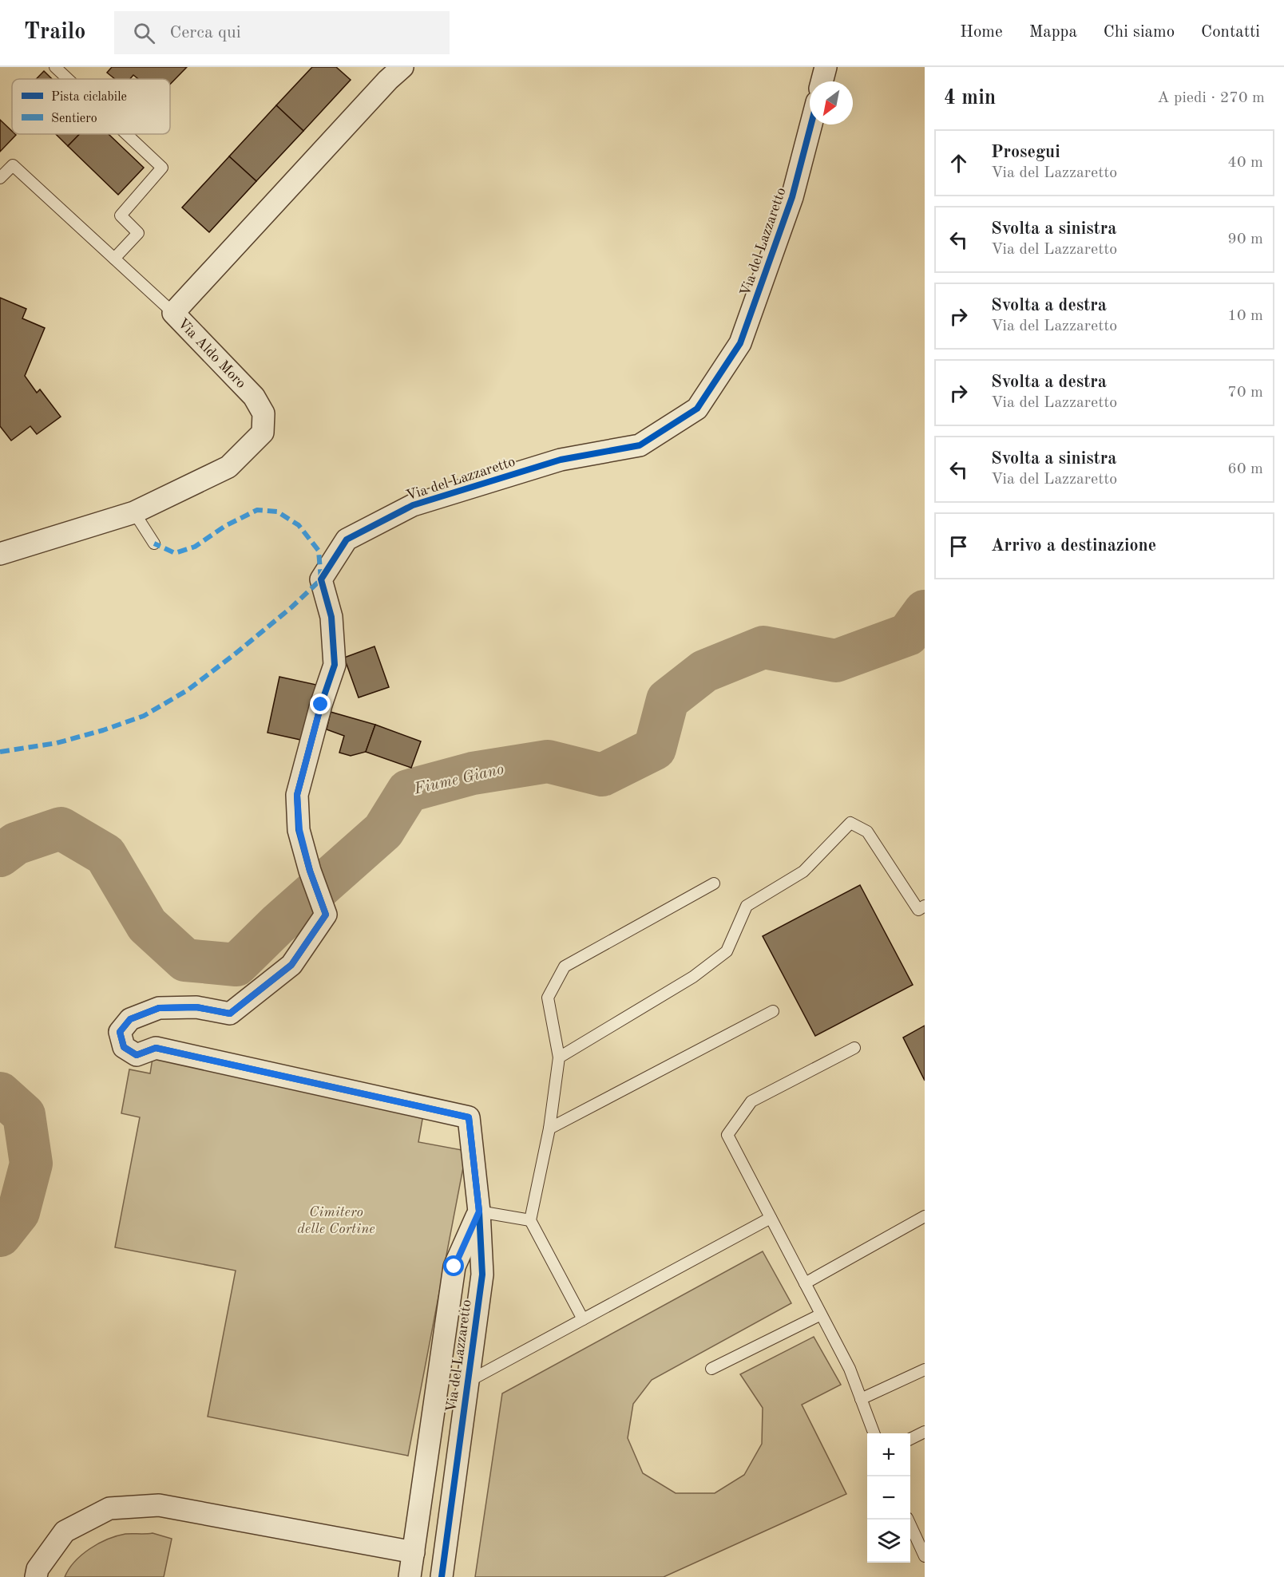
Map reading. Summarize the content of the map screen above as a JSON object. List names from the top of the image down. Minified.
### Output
{"streets":{"street":["Via del Lazzaretto","Via Aldo Moro"]},"water":["Fiume Giano"],"parks":["Cimitero delle Cortine"],"legend":["Pista ciclabile","Sentiero"],"north":"bottom left","page":{"header":"Trailo","search":"Cerca qui","nav":["Home","Mappa","Chi siamo","Contatti"],"heading":["4 min","A piedi · 270 m"],"list":[["Prosegui","Via del Lazzaretto","40 m"],["Svolta a sinistra","Via del Lazzaretto","90 m"],["Svolta a destra","Via del Lazzaretto","10 m"],["Svolta a destra","Via del Lazzaretto","70 m"],["Svolta a sinistra","Via del Lazzaretto","60 m"],"Arrivo a destinazione"],"map_buttons":["+","−"]}}
